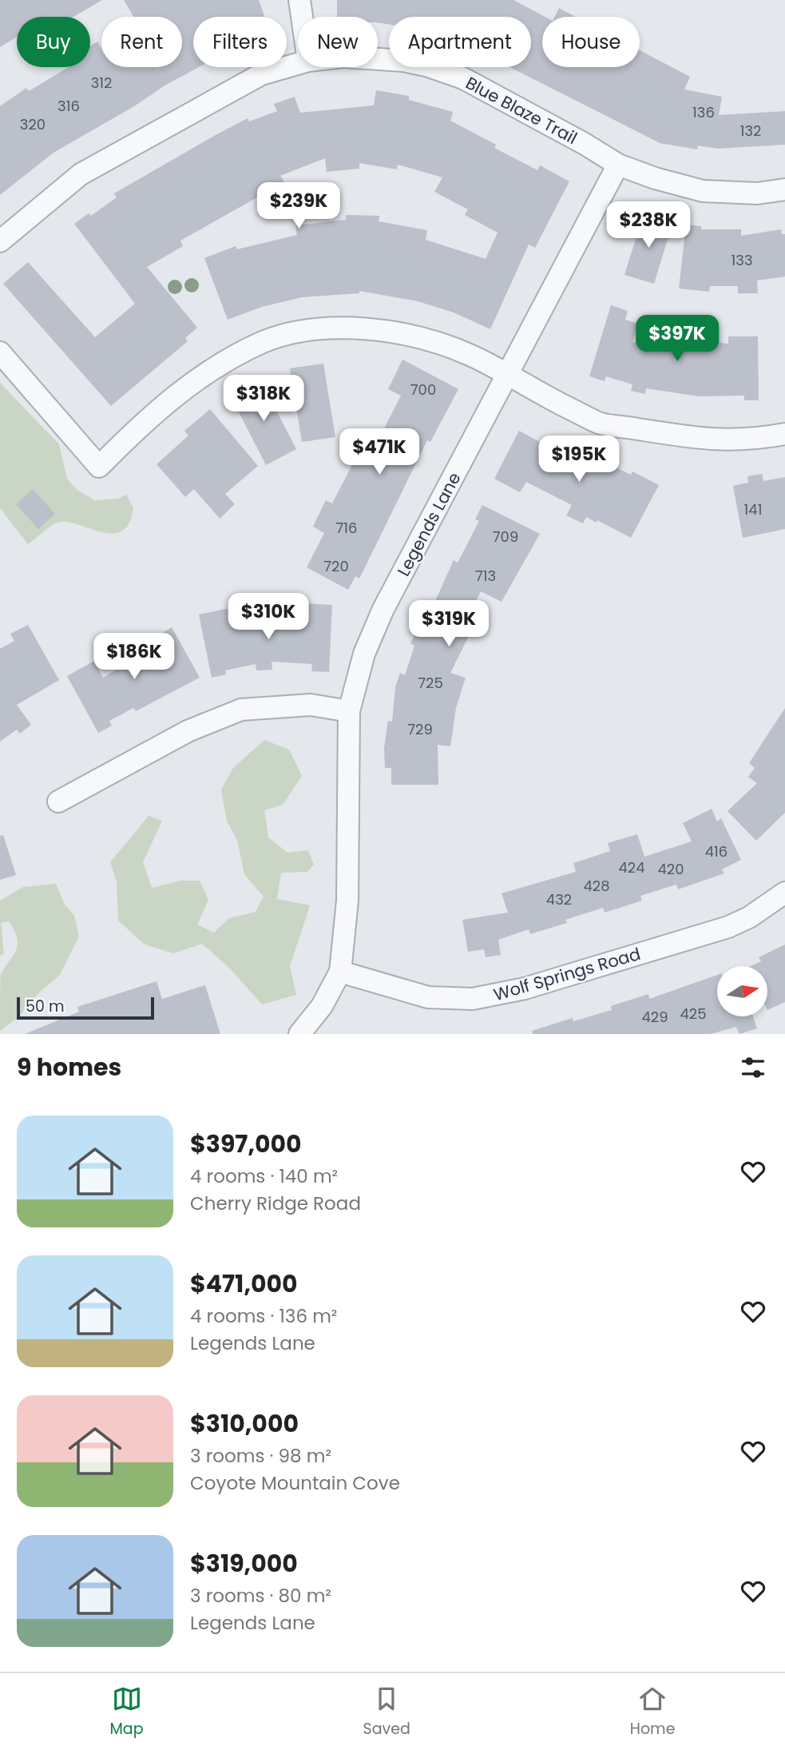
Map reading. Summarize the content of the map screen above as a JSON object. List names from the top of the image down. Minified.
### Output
{"streets":{"street":["Blue Blaze Trail","Legends Lane","Wolf Springs Road"]},"crossings":[["Blue Blaze Trail","Legends Lane"],["Legends Lane","Wolf Springs Road"]],"house_numbers":["312","316","136","320","132","133","700","141","716","709","720","713","725","729","416","424","420","428","432","425","429"],"scale_bar":"50 m","north":"right","page":{"chip":["Buy","Rent","Filters","New","Apartment","House"],"price":["$239K","$238K","$397K","$318K","$471K","$195K","$310K","$319K","$186K"],"scale":"50 m","heading":"9 homes","list":[{"name":"$397,000","note":"4 rooms · 140 m² · Cherry Ridge Road"},{"name":"$471,000","note":"4 rooms · 136 m² · Legends Lane"},{"name":"$310,000","note":"3 rooms · 98 m² · Coyote Mountain Cove"},{"name":"$319,000","note":"3 rooms · 80 m² · Legends Lane"}],"tabs":["Map","Saved","Home"]}}
